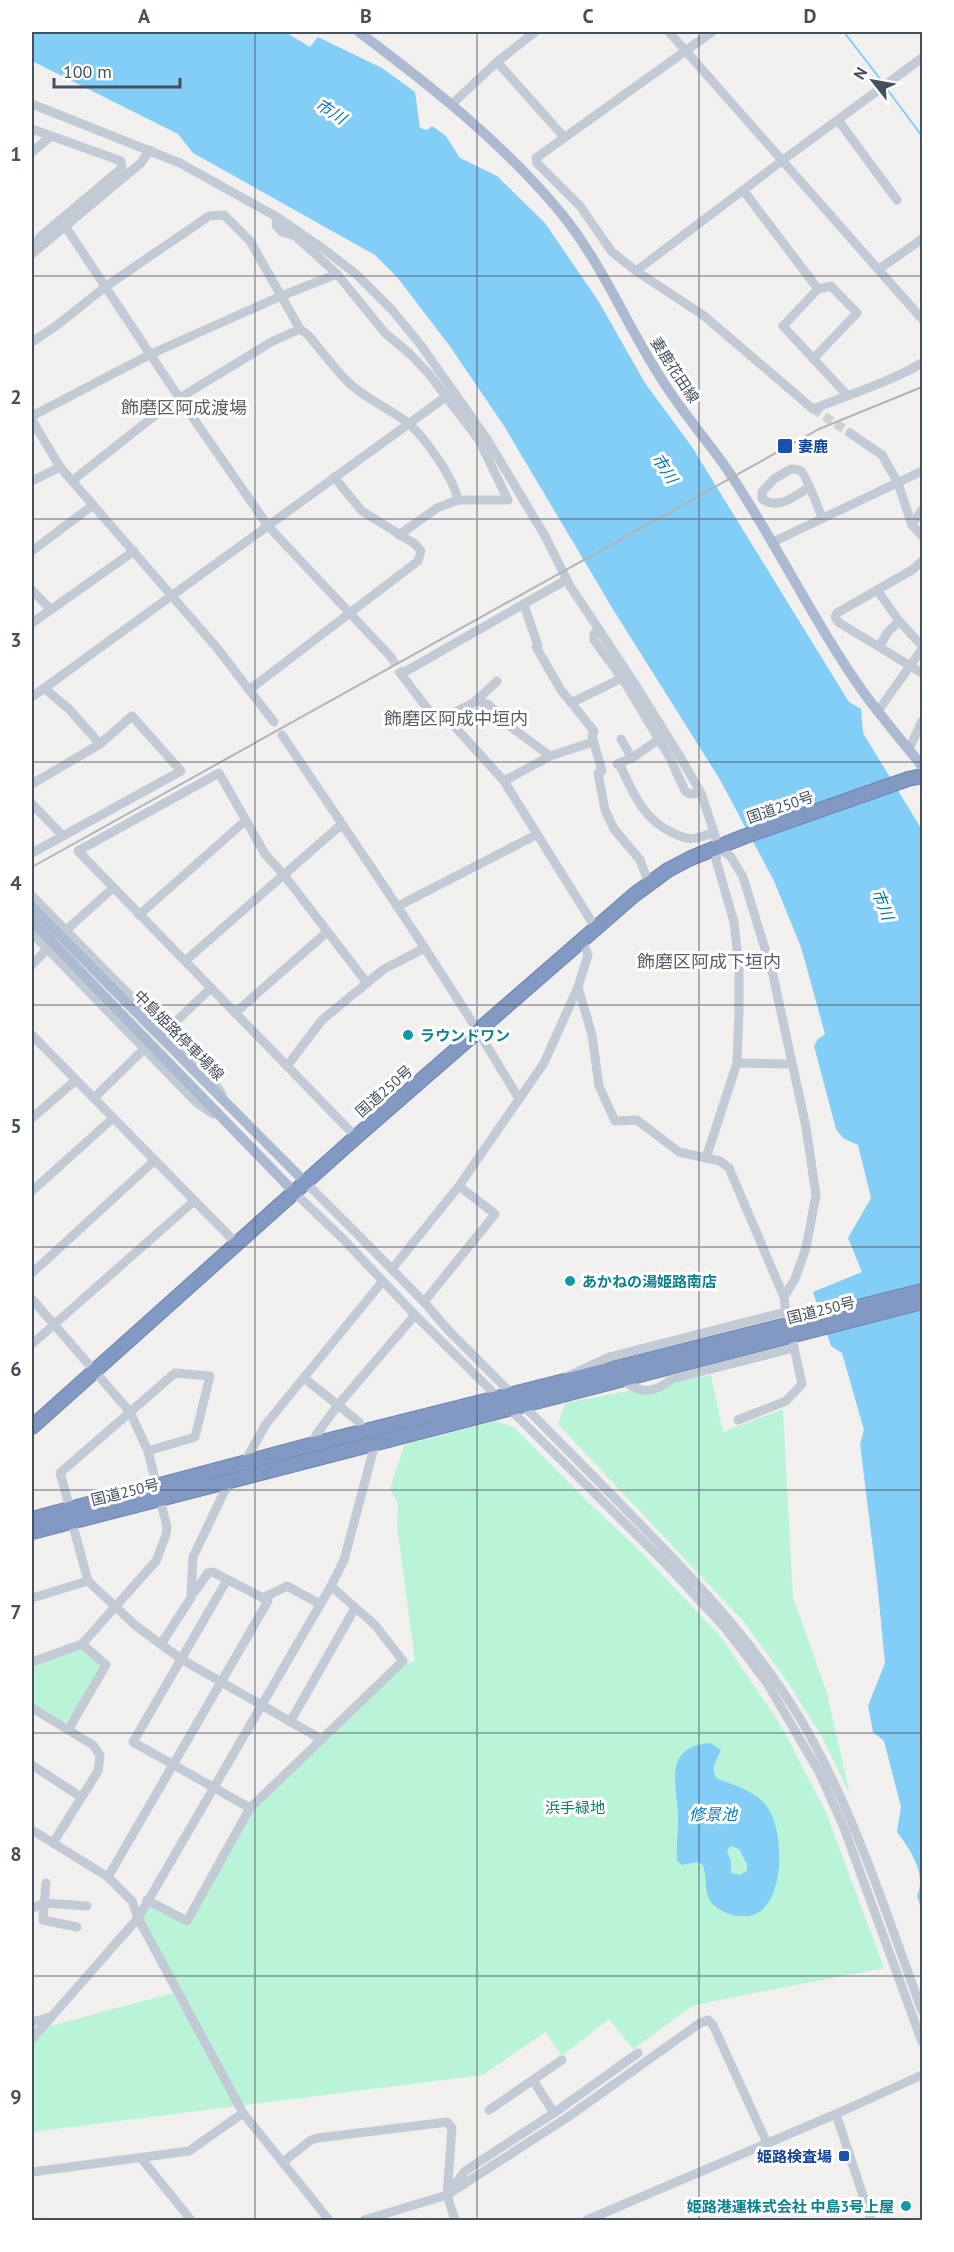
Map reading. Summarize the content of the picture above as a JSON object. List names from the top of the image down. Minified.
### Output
{"streets":{"highway":["国道250号"],"main road":["妻鹿花田線","中島姫路停車場線"]},"crossings":[["国道250号","中島姫路停車場線"]],"districts":["飾磨区阿成渡場","飾磨区阿成中垣内","飾磨区阿成下垣内"],"water":["市川","修景池"],"parks":["浜手緑地"],"places":{"transit":["妻鹿","姫路検査場"],"other":["ラウンドワン","あかねの湯姫路南店","姫路港運株式会社 中島3号上屋"]},"scale_bar":"100 m","north":"top left","grid":{"columns":["A","B","C","D"],"rows":["1","2","3","4","5","6","7","8","9"]}}
